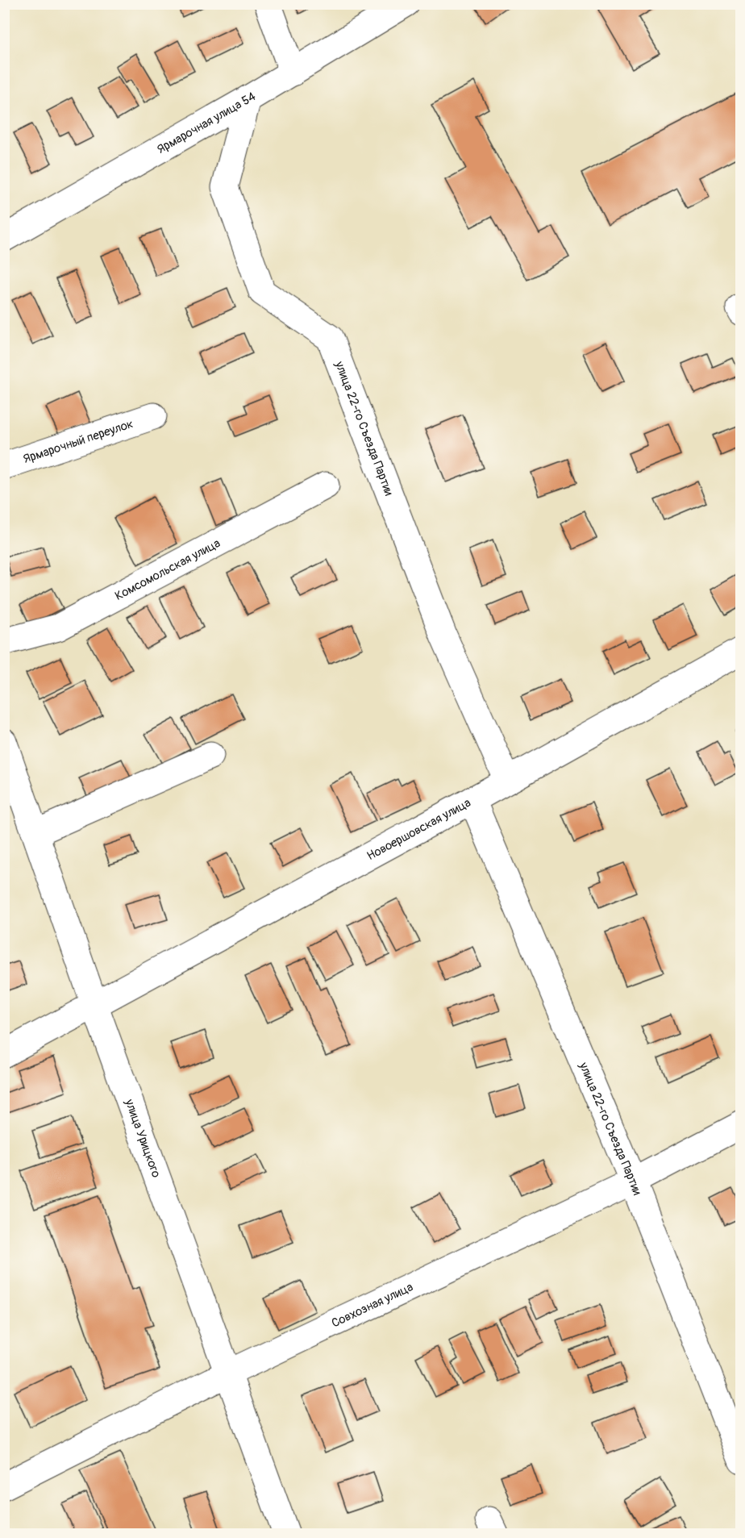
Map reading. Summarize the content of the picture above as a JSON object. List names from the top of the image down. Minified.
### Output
{"streets":{"street":["Ярмарочная улица 54","улица 22-го Съезда Партии","Ярмарочный переулок","Комсомольская улица","Новоершовская улица","улица Урицкого","Совхозная улица"]},"crossings":[["Ярмарочная улица 54","улица 22-го Съезда Партии"],["улица 22-го Съезда Партии","Новоершовская улица"],["улица 22-го Съезда Партии","Совхозная улица"],["Новоершовская улица","улица Урицкого"],["улица Урицкого","Совхозная улица"]]}
